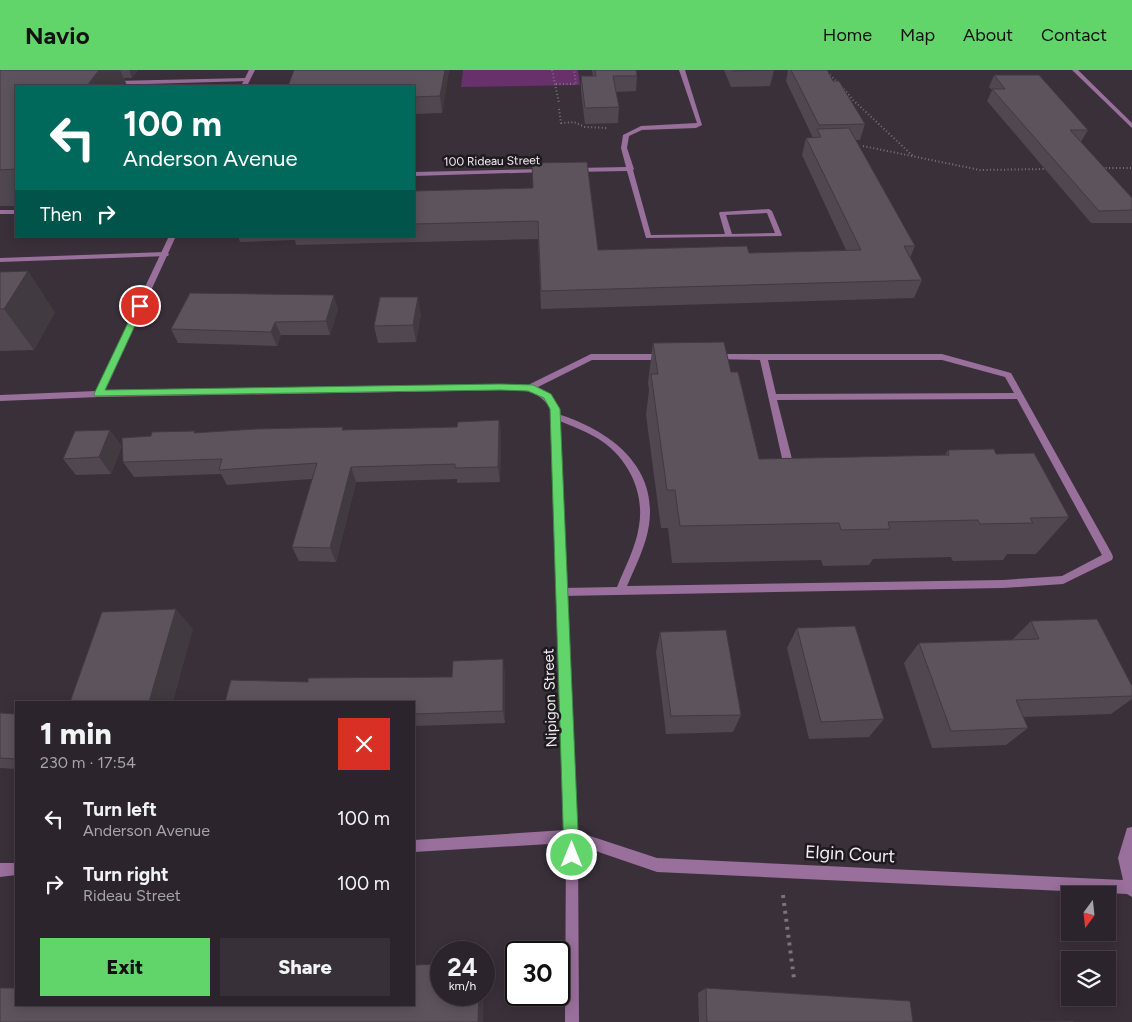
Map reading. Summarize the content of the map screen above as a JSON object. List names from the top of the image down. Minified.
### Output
{"streets":{"street":["100 Rideau Street","Nipigon Street","Elgin Court"]},"crossings":[["Nipigon Street","Elgin Court"]],"north":"bottom","page":{"header":"Navio","nav":["Home","Map","About","Contact"],"turn":["100 m","Anderson Avenue"],"then":"Then","heading":["1 min","230 m · 17:54"],"list":[{"name":"Turn left","note":"Anderson Avenue","value":"100 m"},{"name":"Turn right","note":"Rideau Street","value":"100 m"}],"buttons":["Exit","Share"],"speed":"24 km/h","limit":"30"}}
